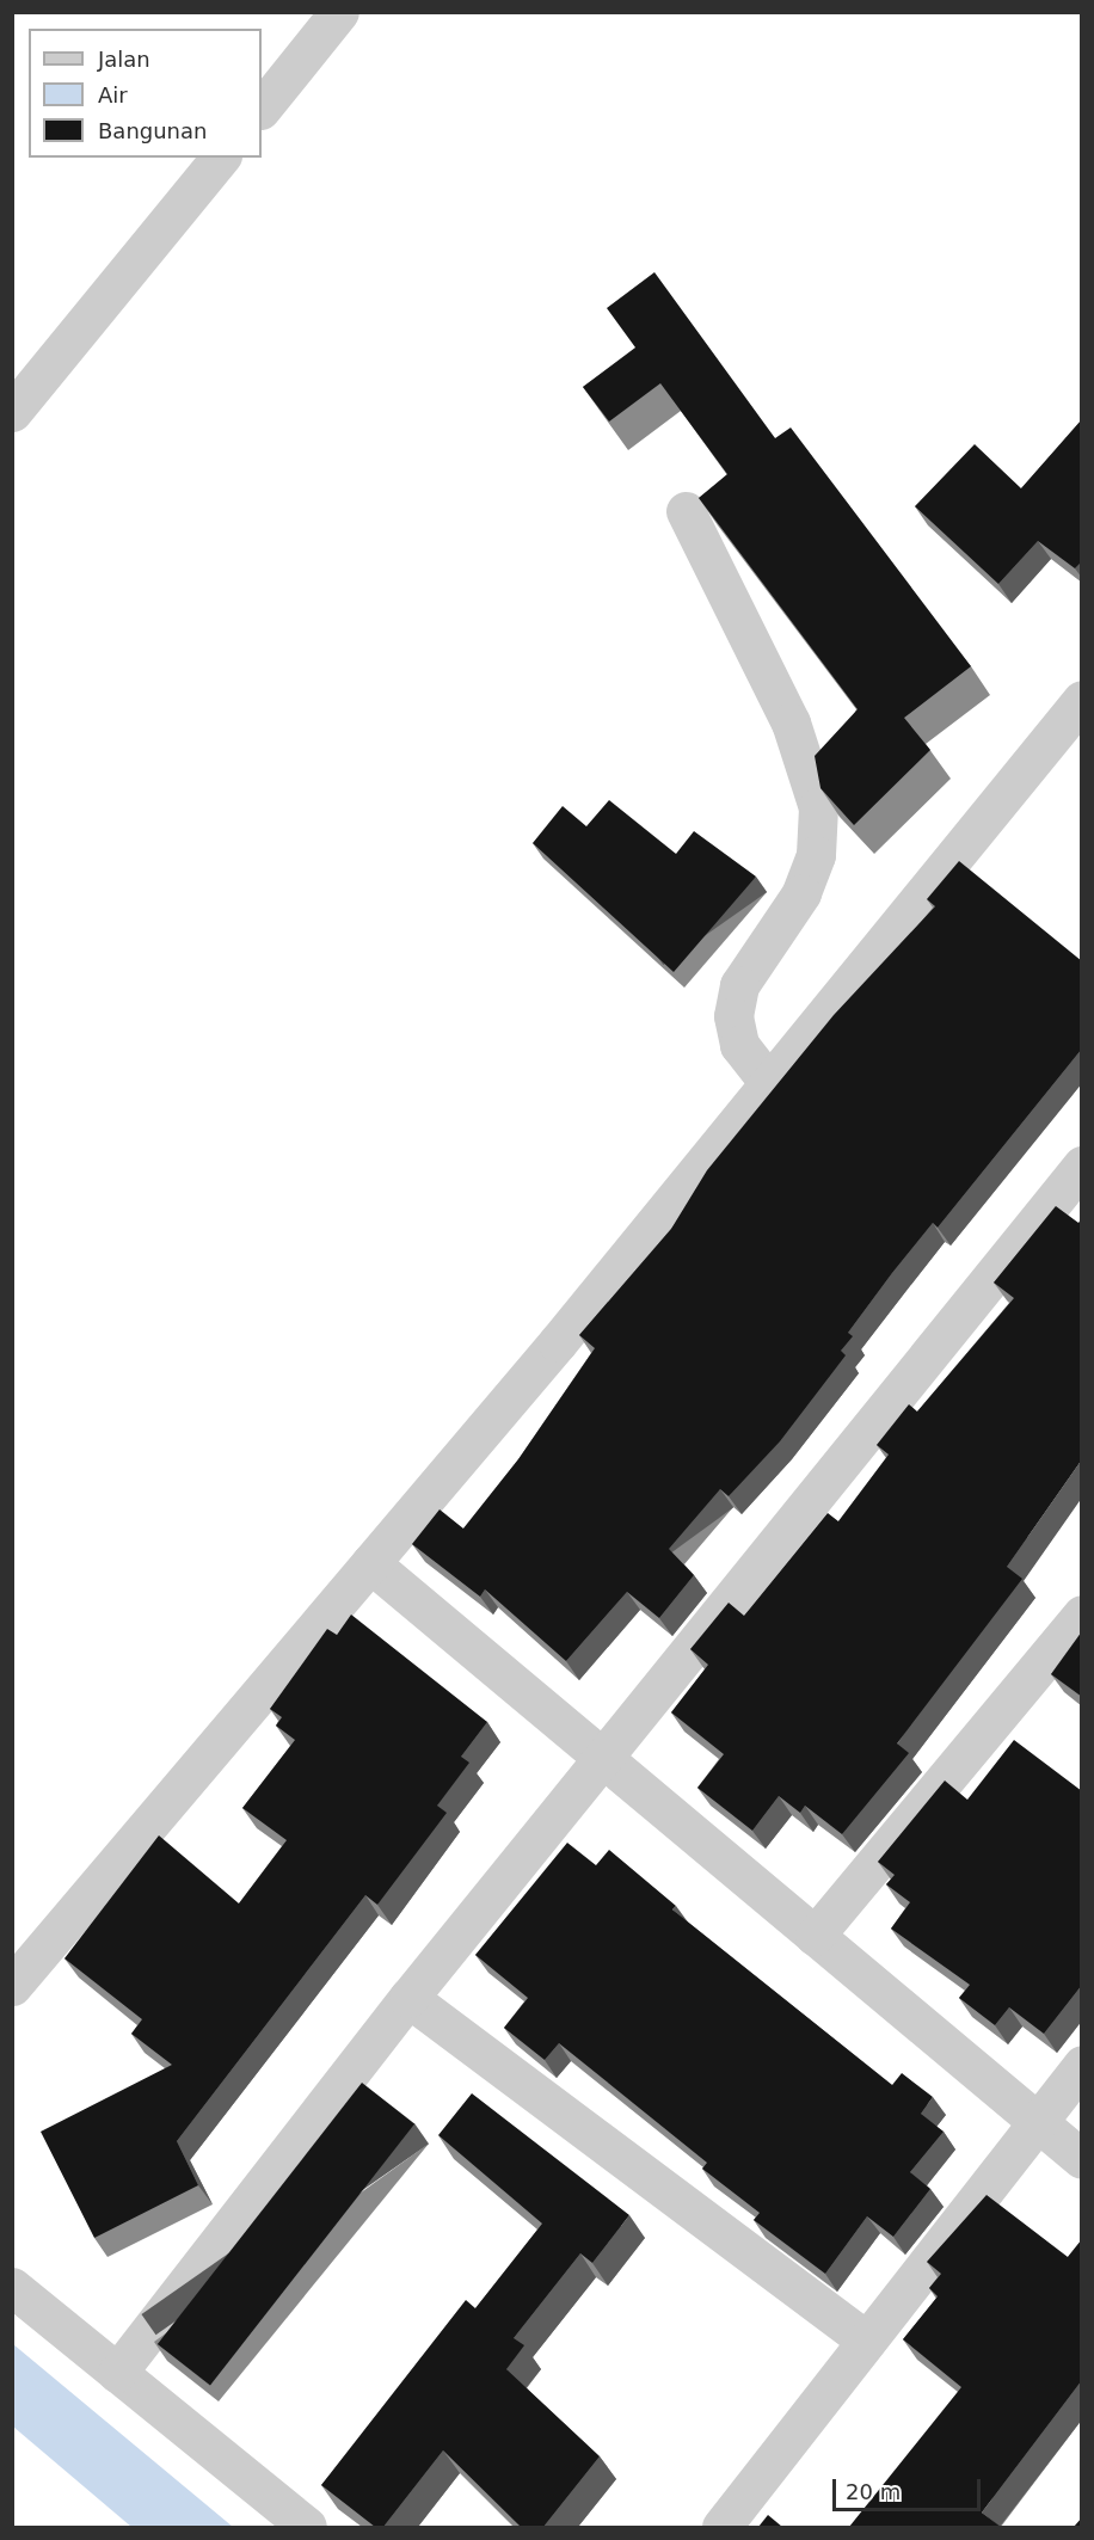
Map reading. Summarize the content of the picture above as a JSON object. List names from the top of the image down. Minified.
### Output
{"legend":["Jalan","Air","Bangunan"],"scale_bar":"20 m"}
